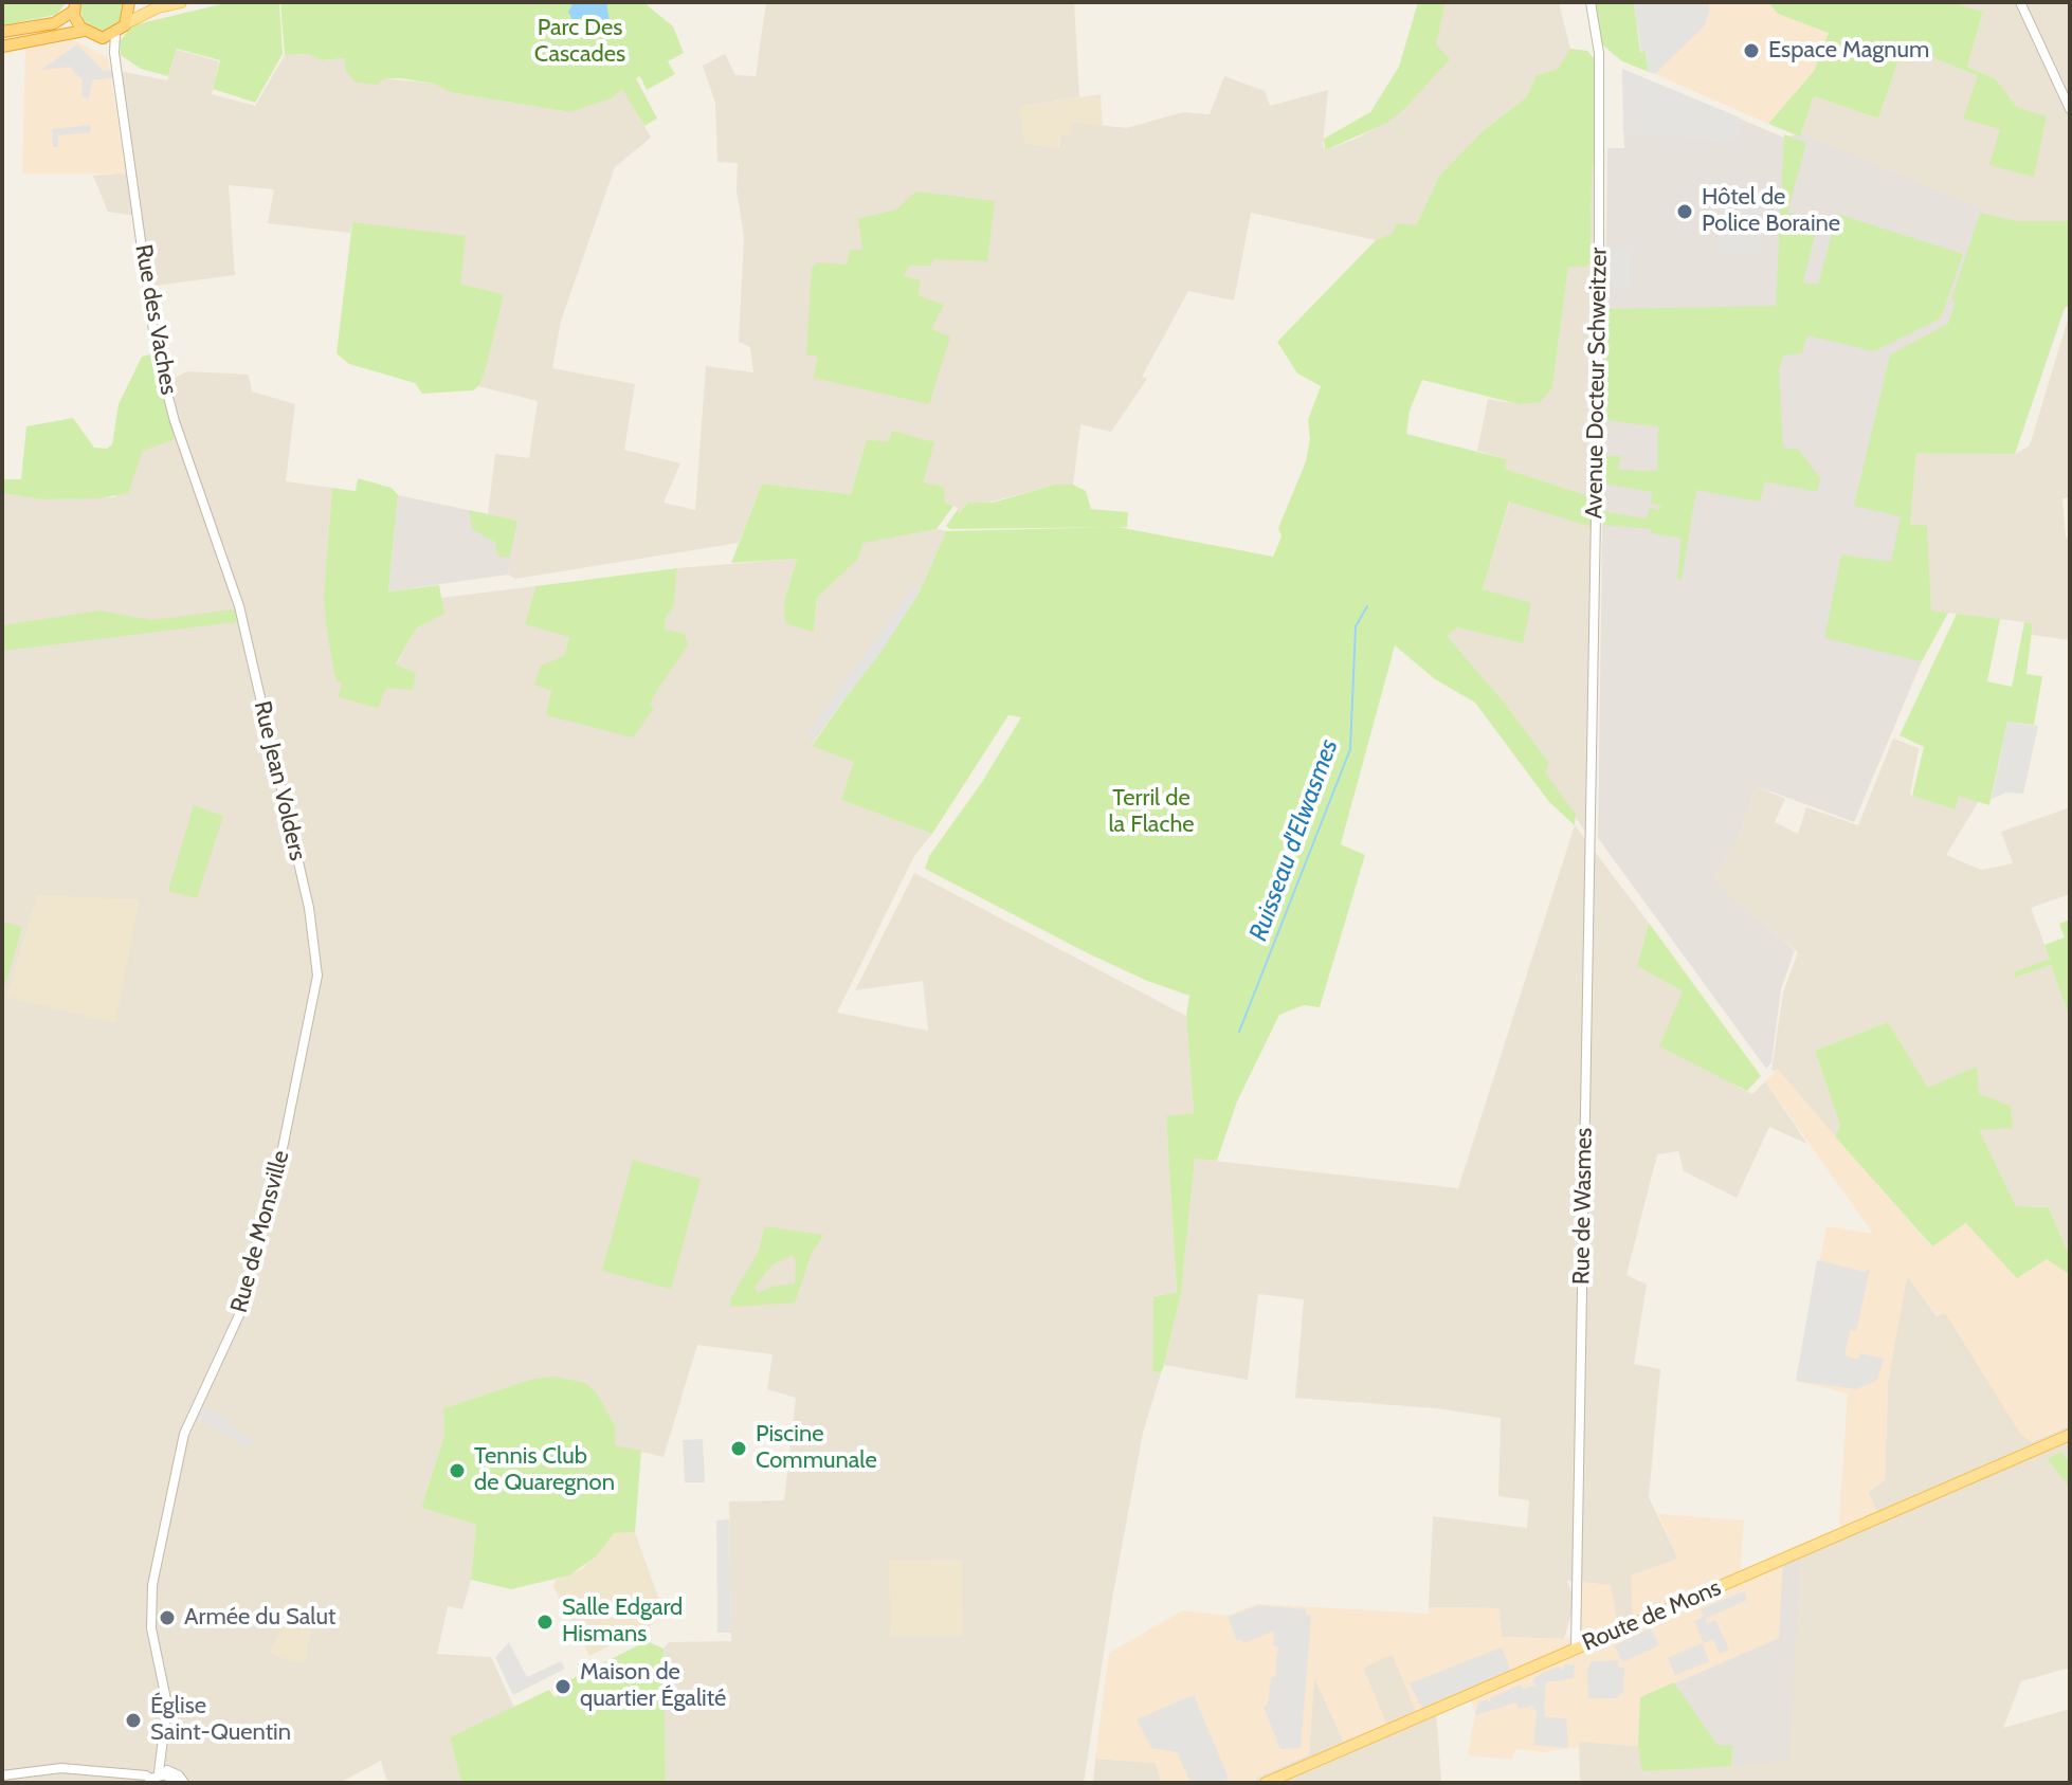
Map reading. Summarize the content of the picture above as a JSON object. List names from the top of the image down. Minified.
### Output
{"streets":{"main road":["Route de Mons"],"street":["Rue des Vaches","Avenue Docteur Schweitzer","Rue Jean Volders","Rue de Wasmes","Rue de Monsville"]},"crossings":[["Rue des Vaches","Rue Jean Volders"],["Avenue Docteur Schweitzer","Rue de Wasmes"],["Rue Jean Volders","Rue de Monsville"],["Rue de Wasmes","Route de Mons"]],"water":["Ruisseau d'Elwasmes"],"parks":["Parc Des Cascades","Terril de la Flache"],"places":["Espace Magnum","Hôtel de Police Boraine","Piscine Communale","Tennis Club de Quaregnon","Armée du Salut","Salle Edgard Hismans","Maison de quartier Égalité","Église Saint-Quentin"]}
